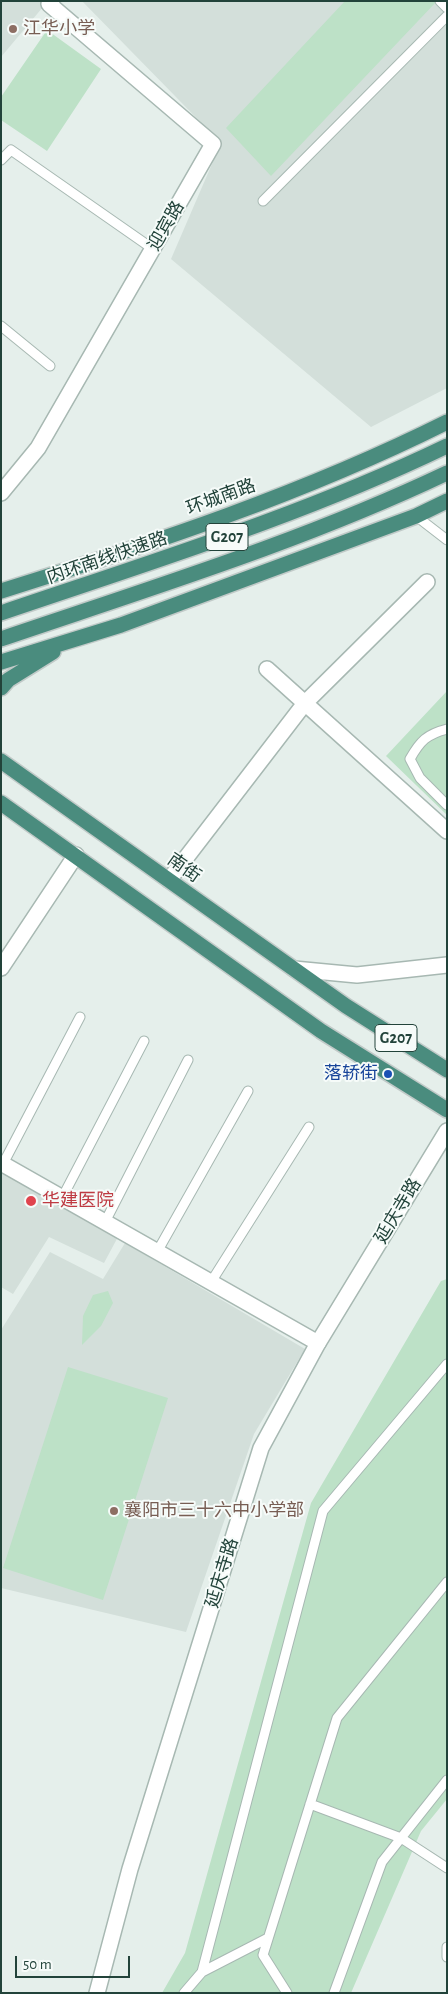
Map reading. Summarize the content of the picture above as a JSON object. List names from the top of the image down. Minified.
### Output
{"streets":{"highway":["环城南路","G207","内环南线快速路","南街"],"street":["迎宾路","延庆寺路"]},"places":["江华小学","落轿街","华建医院","襄阳市三十六中小学部"],"scale_bar":"50 m"}
